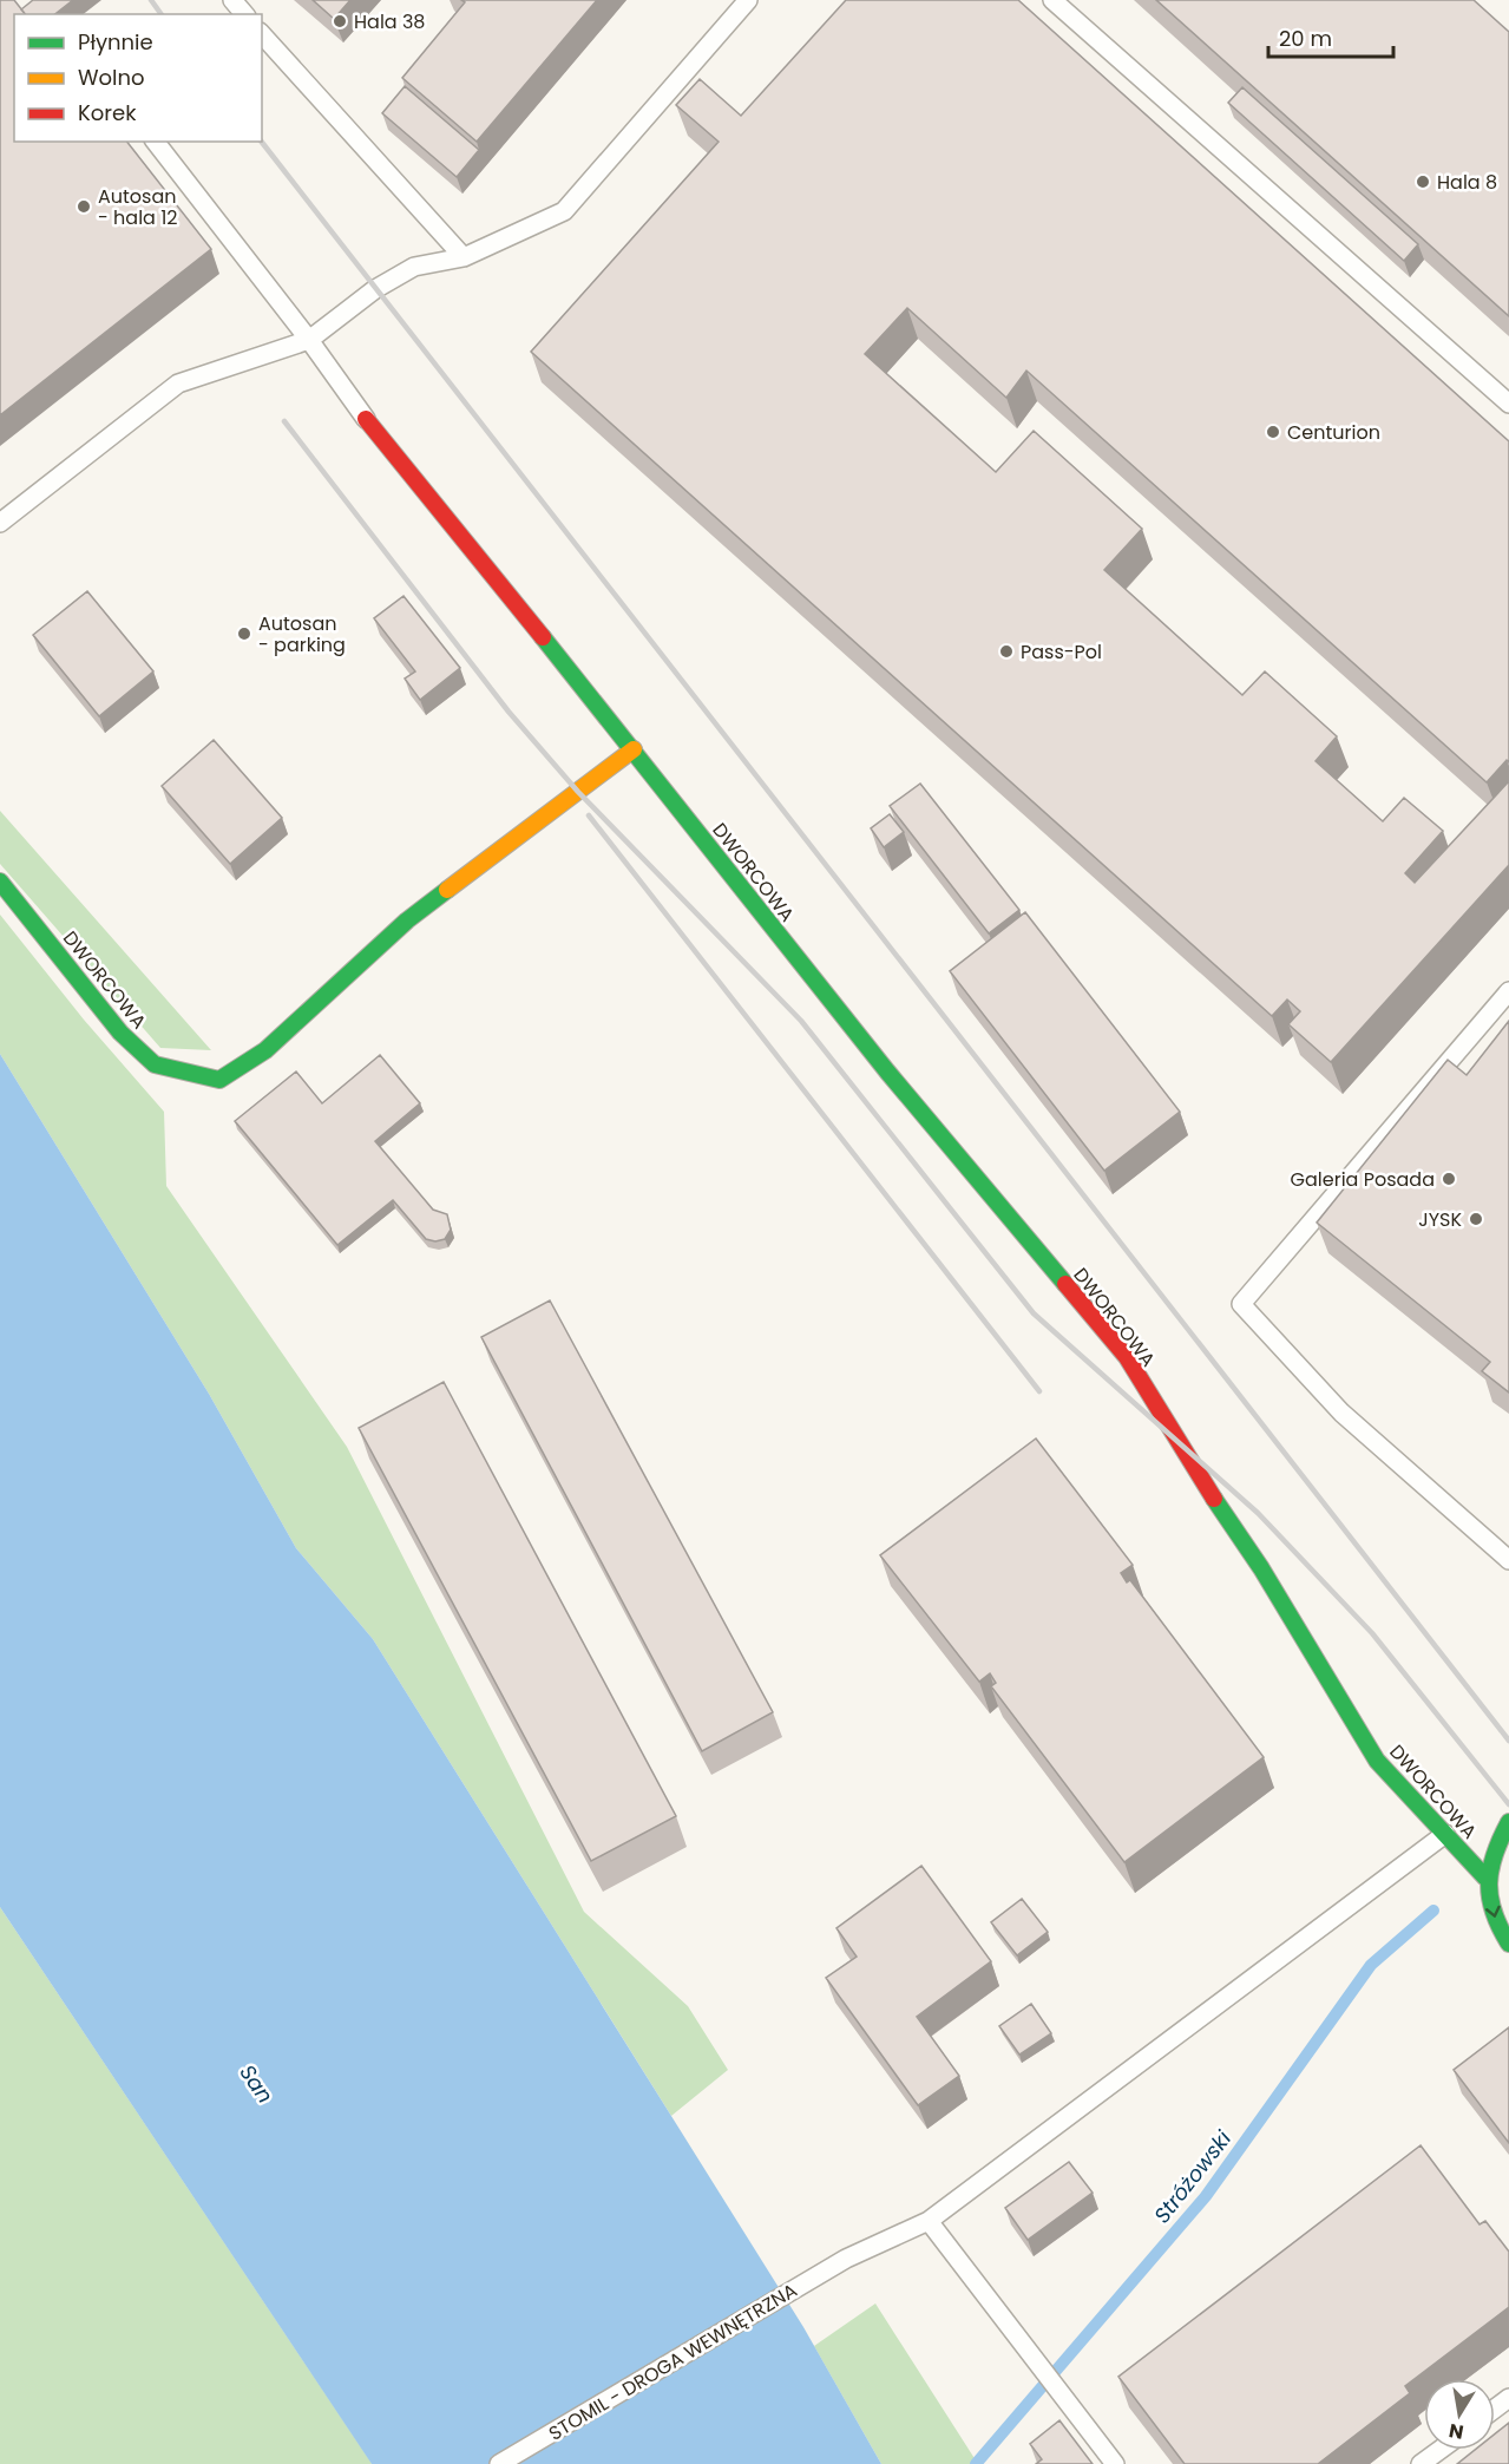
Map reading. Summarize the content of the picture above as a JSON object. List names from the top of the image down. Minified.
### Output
{"streets":{"street":["DWORCOWA"],"lane":["STOMIL - DROGA WEWNĘTRZNA"]},"crossings":[["DWORCOWA","STOMIL - DROGA WEWNĘTRZNA"]],"water":["San","Stróżowski"],"places":["Hala 38","Hala 8","Autosan - hala 12","Centurion","Autosan - parking","Pass-Pol","Galeria Posada","JYSK"],"legend":["Płynnie","Wolno","Korek"],"scale_bar":"20 m","north":"bottom"}
